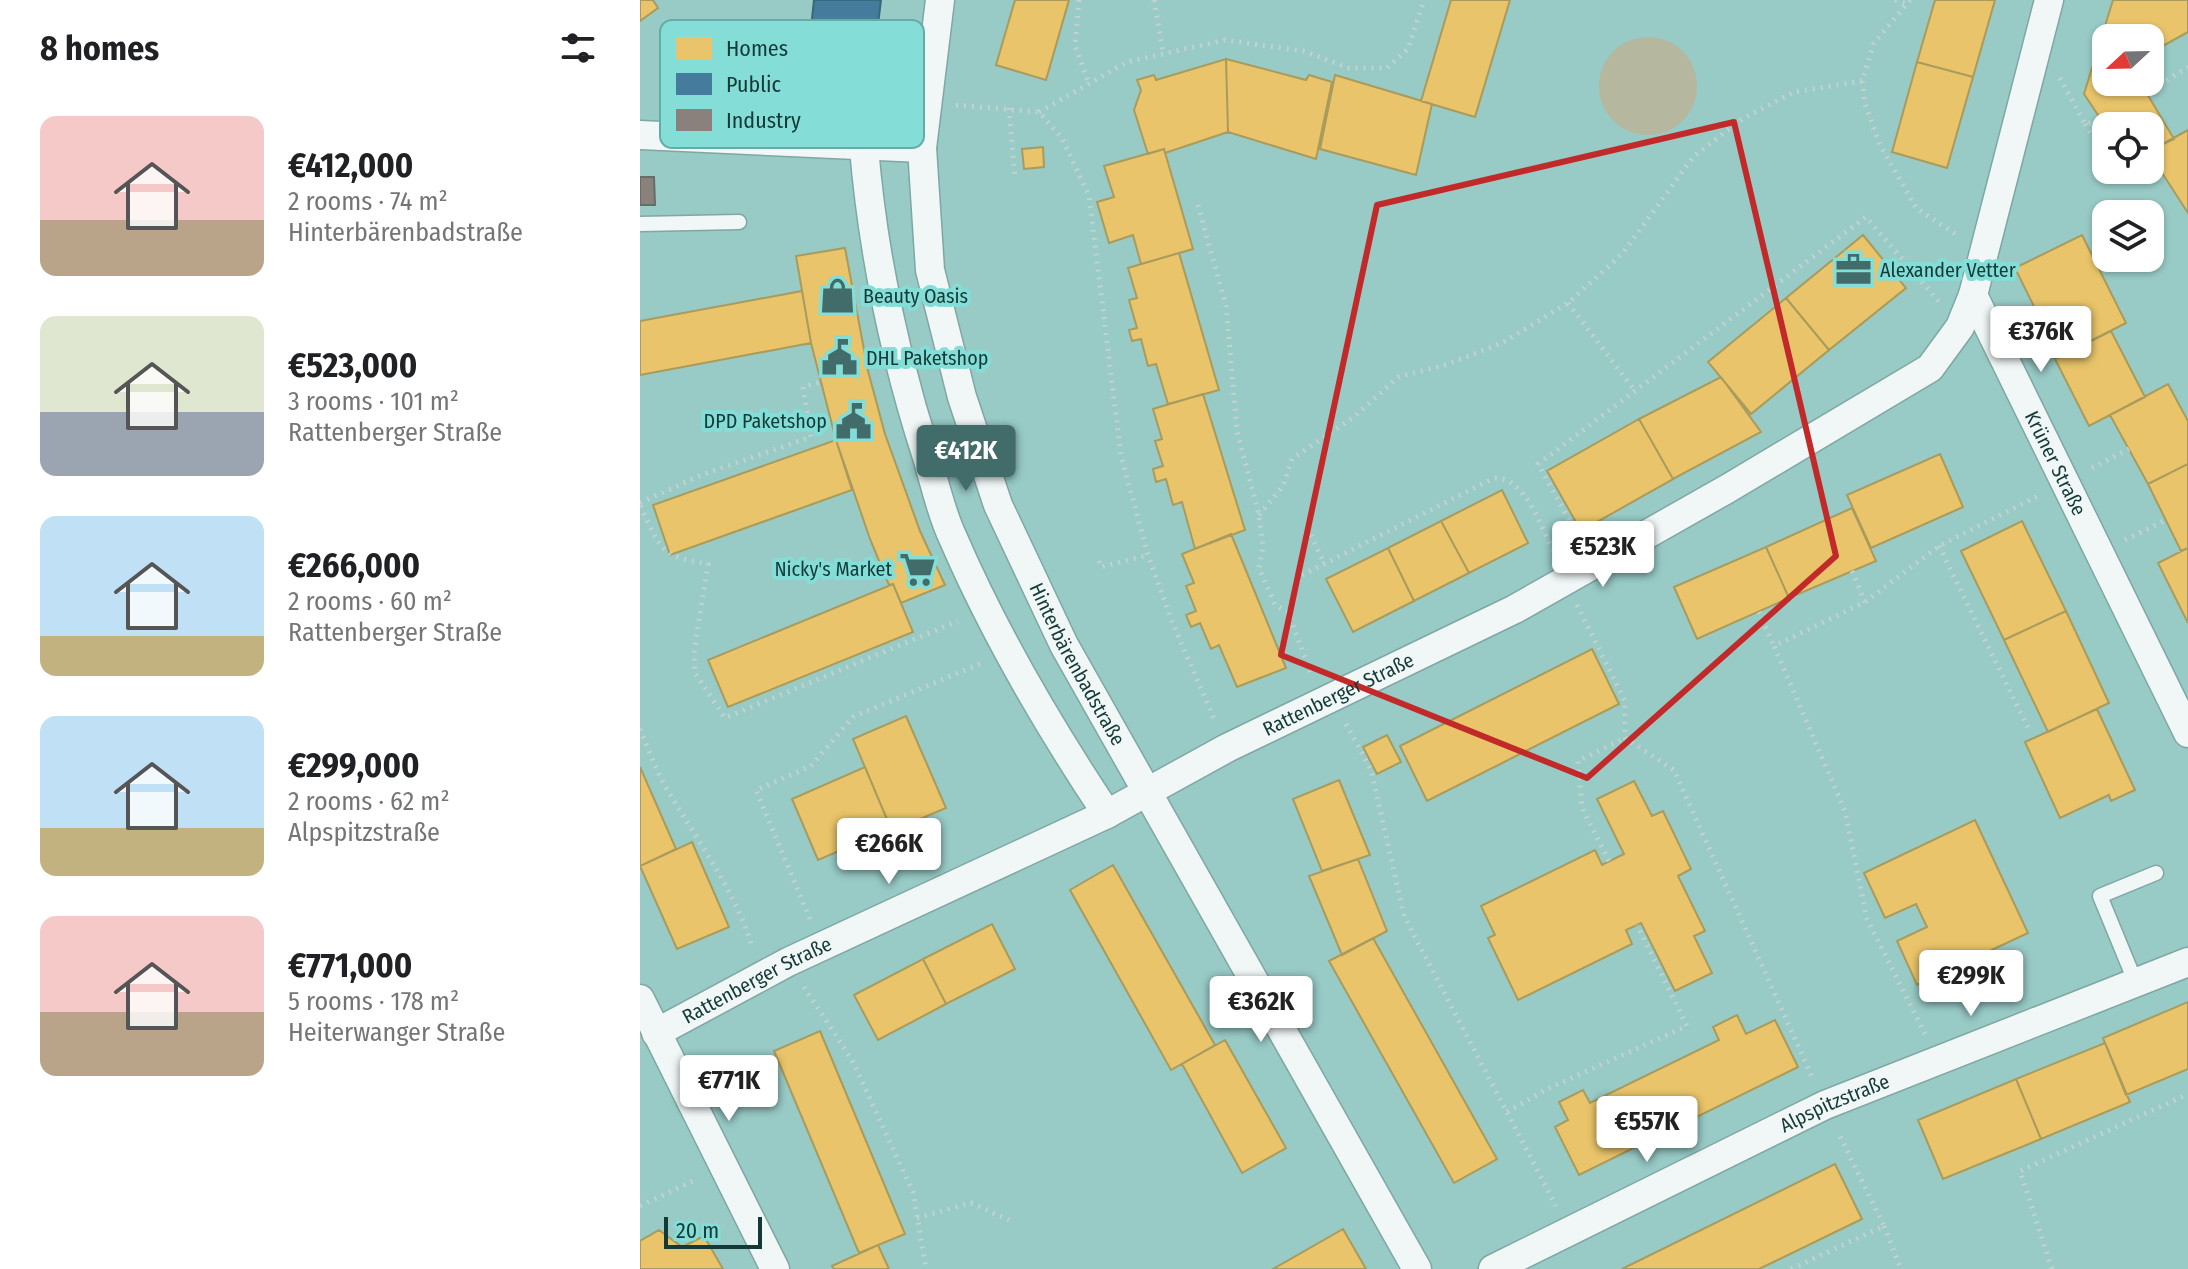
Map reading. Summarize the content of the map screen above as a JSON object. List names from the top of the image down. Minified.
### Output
{"streets":{"street":["Krüner Straße","Hinterbärenbadstraße","Rattenberger Straße","Alpspitzstraße"]},"crossings":[["Krüner Straße","Rattenberger Straße"],["Hinterbärenbadstraße","Rattenberger Straße"]],"places":{"office":["Alexander Vetter"],"shop":["Beauty Oasis"],"public building":["DHL Paketshop","DPD Paketshop"],"supermarket":["Nicky's Market"]},"legend":["Homes","Public","Industry"],"scale_bar":"20 m","north":"left","page":{"heading":"8 homes","list":[{"name":"€412,000","note":"2 rooms · 74 m² · Hinterbärenbadstraße"},{"name":"€523,000","note":"3 rooms · 101 m² · Rattenberger Straße"},{"name":"€266,000","note":"2 rooms · 60 m² · Rattenberger Straße"},{"name":"€299,000","note":"2 rooms · 62 m² · Alpspitzstraße"},{"name":"€771,000","note":"5 rooms · 178 m² · Heiterwanger Straße"}],"price":["€376K","€412K","€523K","€266K","€299K","€362K","€771K","€557K"],"scale":"20 m"}}
